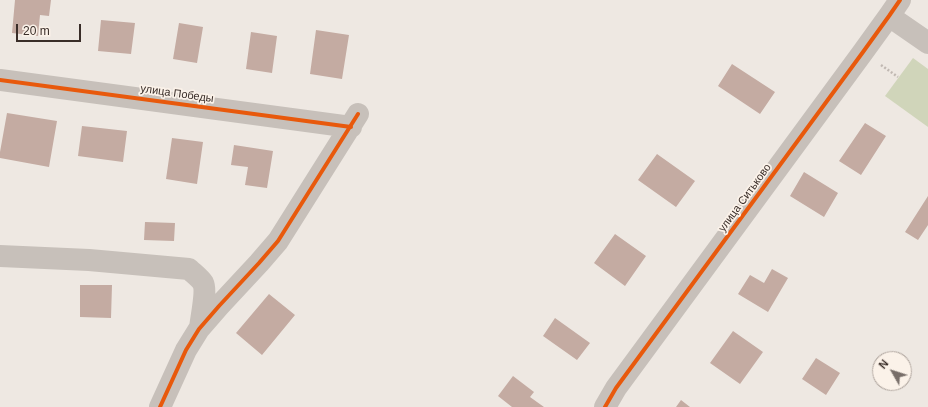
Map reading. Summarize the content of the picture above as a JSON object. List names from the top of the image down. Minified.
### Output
{"streets":{"street":["улица Победы","улица Ситьково"]},"scale_bar":"20 m","north":"top left"}
